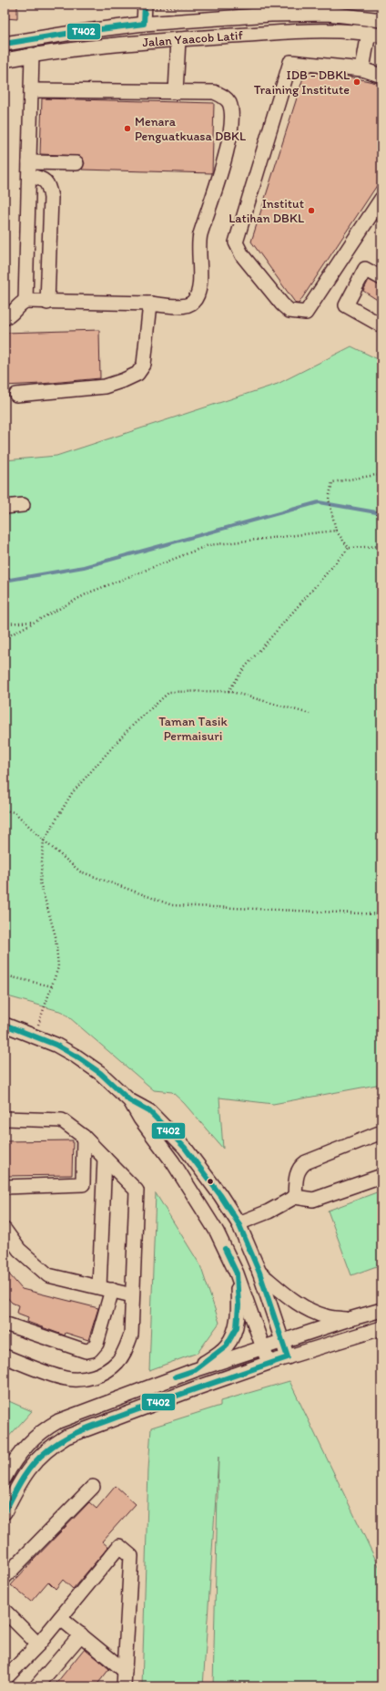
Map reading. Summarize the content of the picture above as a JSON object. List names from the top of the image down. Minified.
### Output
{"streets":{"street":["Jalan Yaacob Latif"]},"parks":["Taman Tasik Permaisuri"],"places":["IDB - DBKL Training Institute","Menara Penguatkuasa DBKL","Institut Latihan DBKL"],"lines":["transit line T402"]}
